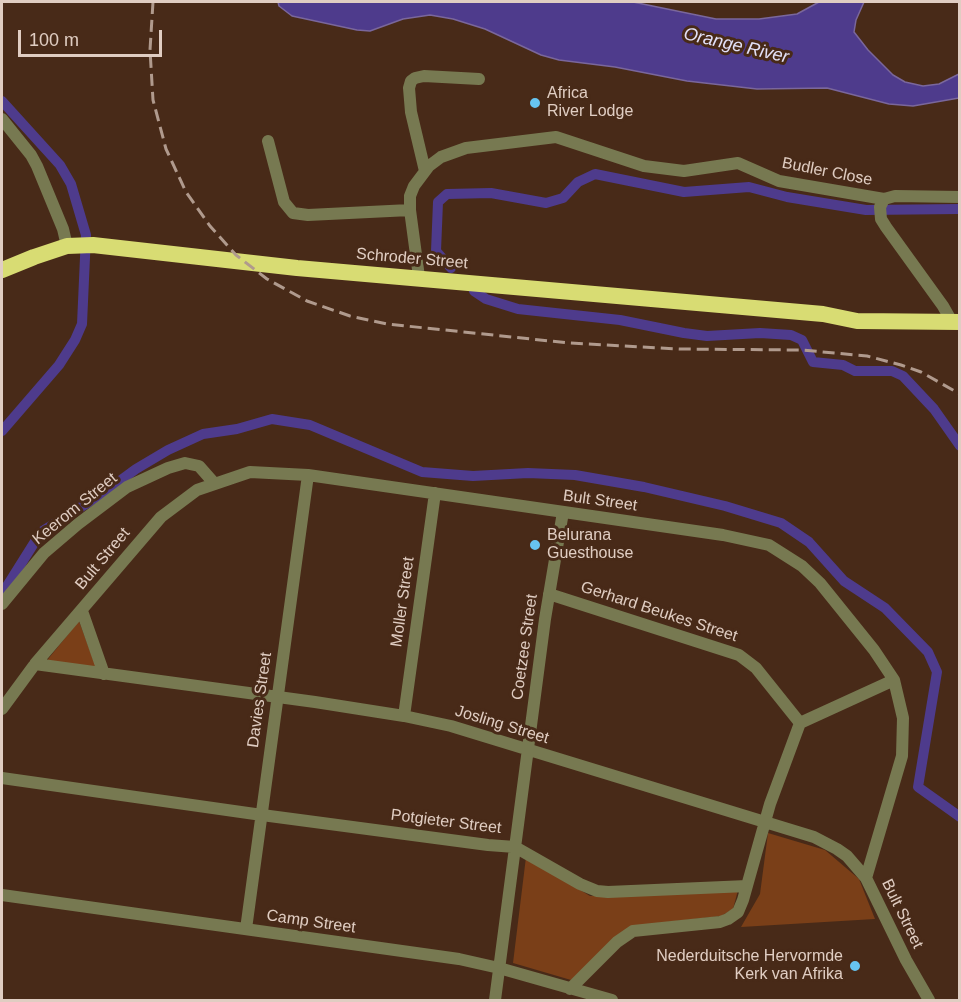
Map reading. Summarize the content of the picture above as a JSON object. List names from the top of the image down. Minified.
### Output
{"streets":{"highway":["Schroder Street"],"street":["Budler Close","Bult Street","Keerom Street","Moller Street","Gerhard Beukes Street","Coetzee Street","Davies Street","Josling Street","Potgieter Street","Camp Street"]},"crossings":[["Bult Street","Keerom Street"],["Bult Street","Moller Street"],["Bult Street","Coetzee Street"],["Bult Street","Davies Street"],["Bult Street","Josling Street"],["Moller Street","Josling Street"],["Gerhard Beukes Street","Coetzee Street"],["Coetzee Street","Josling Street"],["Coetzee Street","Potgieter Street"],["Coetzee Street","Camp Street"],["Davies Street","Josling Street"],["Davies Street","Potgieter Street"],["Davies Street","Camp Street"]],"water":["Orange River"],"places":["Africa River Lodge","Belurana Guesthouse","Nederduitsche Hervormde Kerk van Afrika"],"scale_bar":"100 m"}
